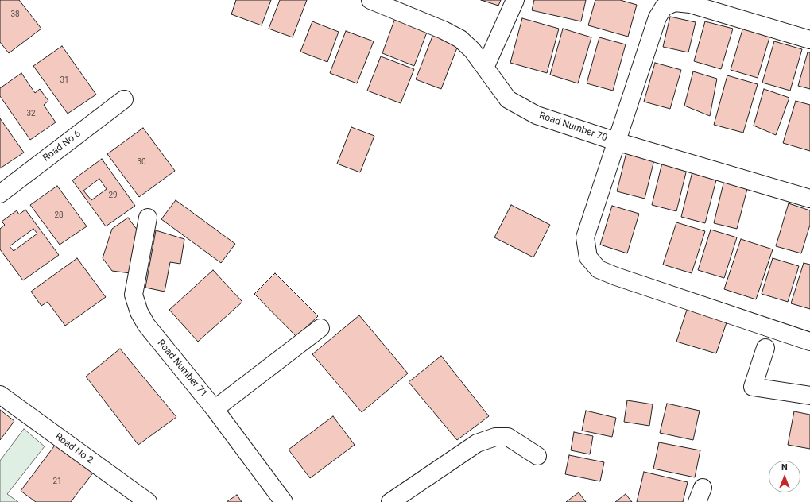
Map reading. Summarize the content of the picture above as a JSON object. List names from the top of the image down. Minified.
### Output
{"streets":{"street":["Road Number 70","Road No 6","Road Number 71","Road No 2"]},"house_numbers":["38","31","32","30","29","28","21"],"north":"top"}
